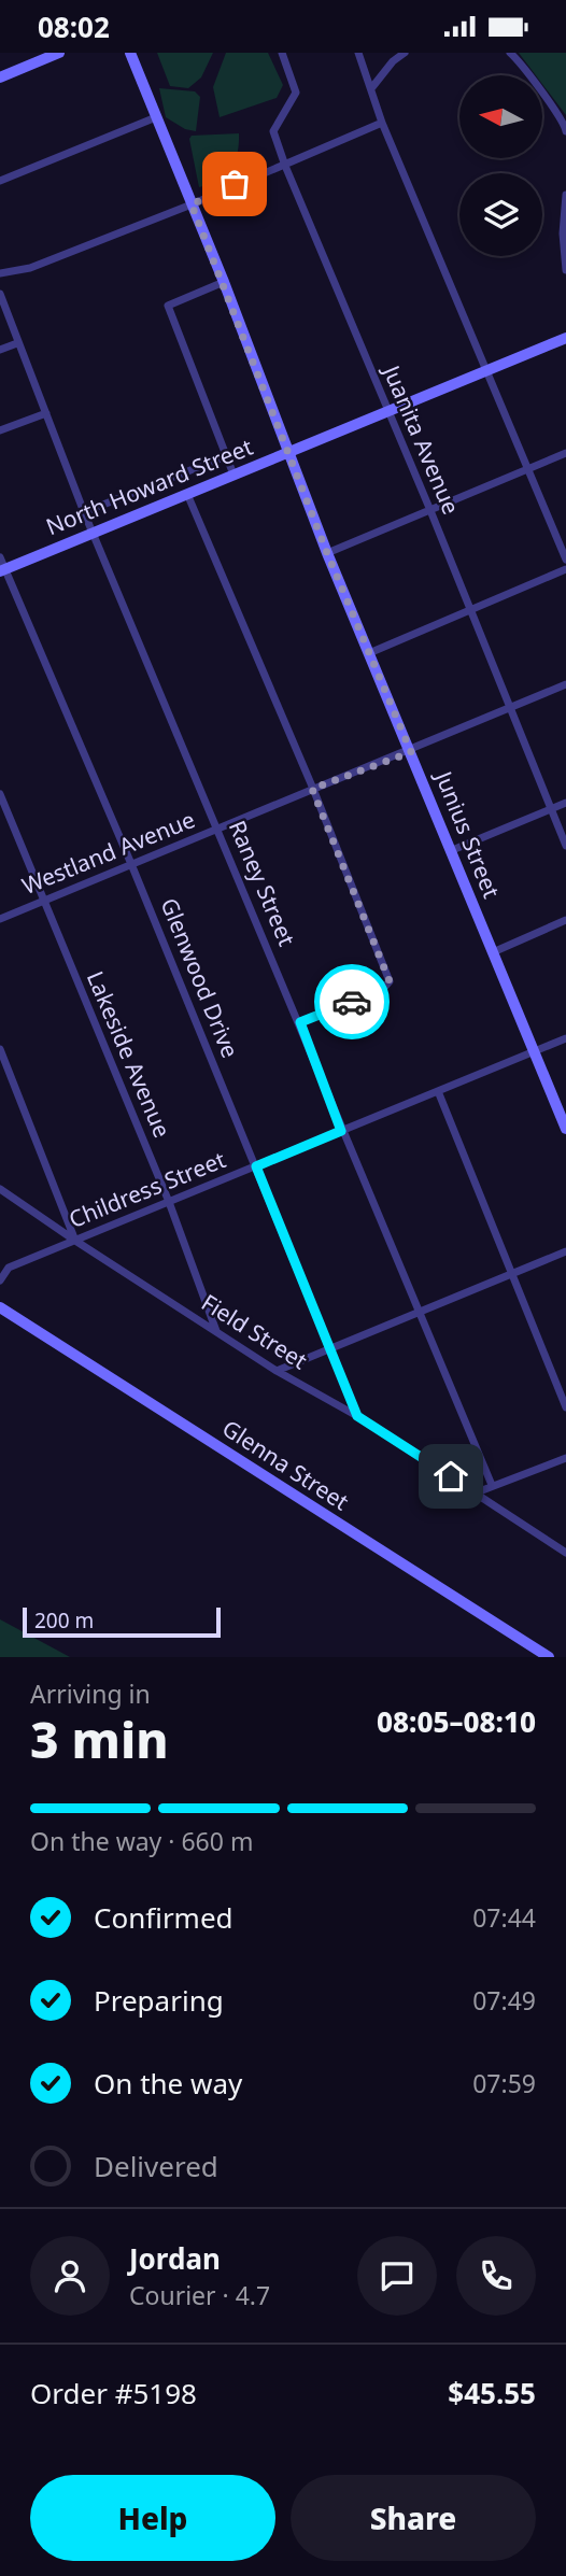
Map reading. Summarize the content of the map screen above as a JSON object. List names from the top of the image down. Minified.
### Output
{"streets":{"street":["Juanita Avenue","North Howard Street","Junius Street","Westland Avenue","Raney Street","Glenwood Drive","Lakeside Avenue","Childress Street","Field Street","Glenna Street"]},"crossings":[["Juanita Avenue","North Howard Street"],["Juanita Avenue","Westland Avenue"],["North Howard Street","Junius Street"],["North Howard Street","Raney Street"],["North Howard Street","Glenwood Drive"],["Junius Street","Westland Avenue"],["Junius Street","Childress Street"],["Westland Avenue","Raney Street"],["Westland Avenue","Glenwood Drive"],["Westland Avenue","Lakeside Avenue"],["Raney Street","Childress Street"],["Glenwood Drive","Childress Street"],["Glenwood Drive","Field Street"],["Lakeside Avenue","Childress Street"],["Lakeside Avenue","Field Street"],["Childress Street","Field Street"]],"scale_bar":"200 m","north":"left","page":{"status":"08:02","scale":"200 m","heading":["3 min","Arriving in","08:05–08:10"],"panel":["Jordan","Courier · 4.7","Order #5198","$45.55"],"bar":"On the way · 660 m","list":[["Confirmed","07:44"],["Preparing","07:49"],["On the way","07:59"],"Delivered"],"buttons":["Help","Share"]}}
